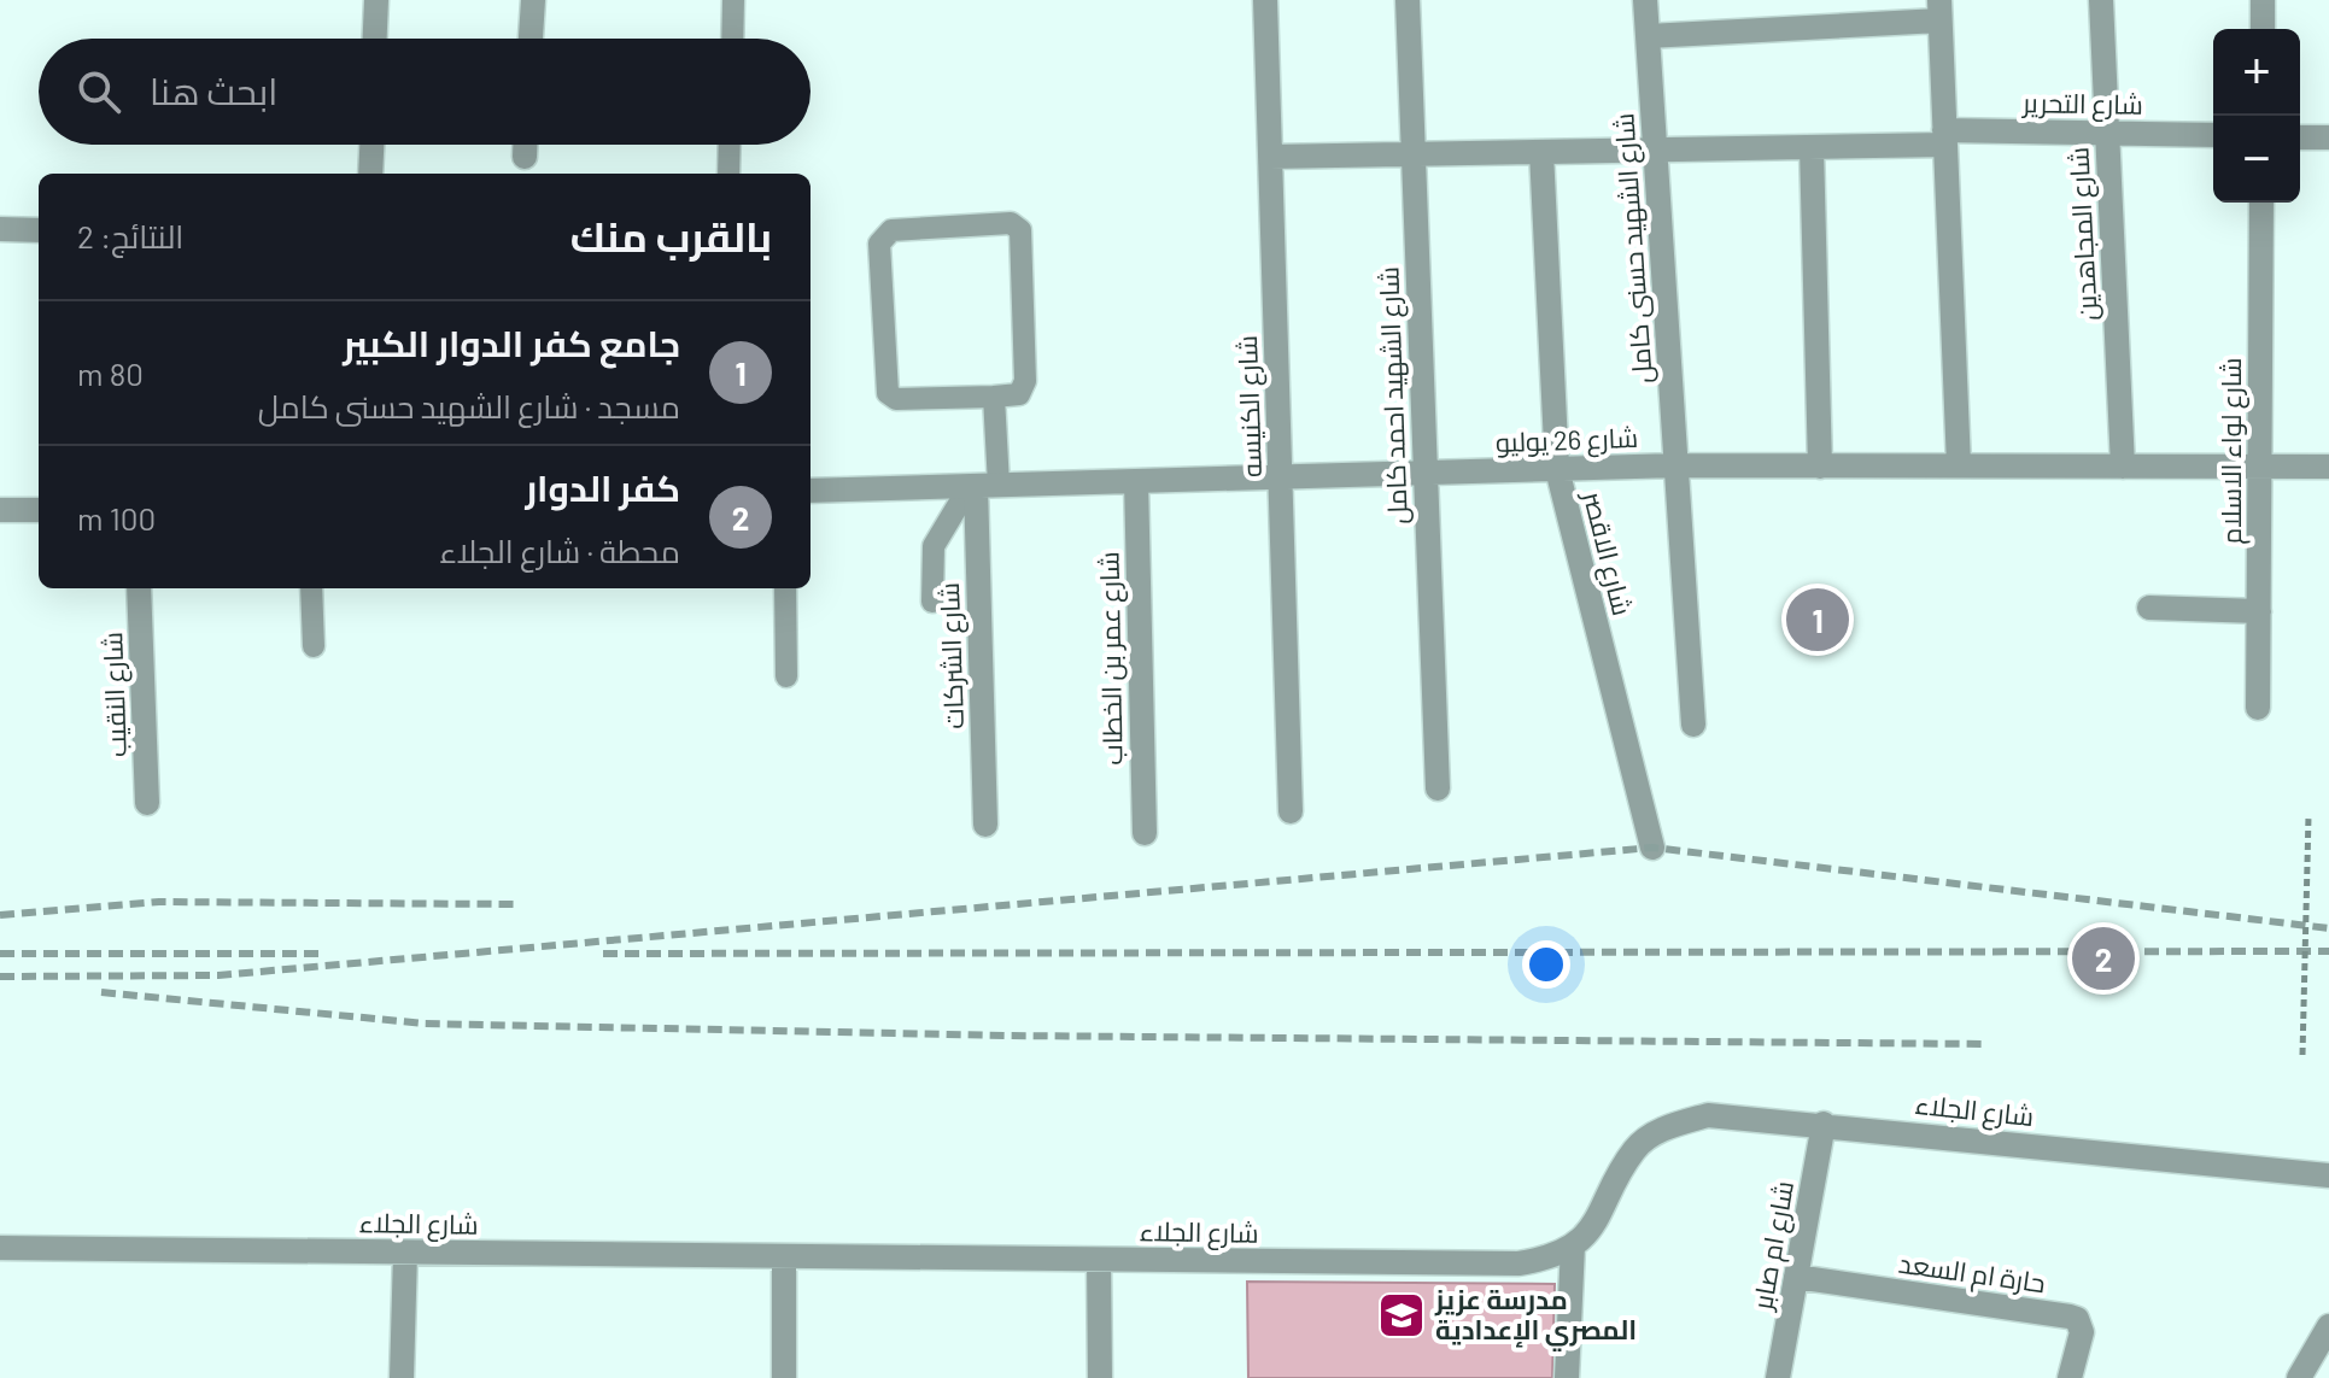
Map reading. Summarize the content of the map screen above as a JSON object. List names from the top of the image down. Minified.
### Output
{"streets":{"street":["شارع التحرير","شارع المجاهدين","شارع الشهيد حسنى كامل","شارع الشهيد احمد كامل","شارع الكنيسه","شارع 26 يوليو","شارع لواء الاسلام","شارع الاقصر","شارع الشركات","شارع عمر بن الخطاب","شارع النقيب","شارع الجلاء","شارع ام صابر","حارة ام السعد"]},"crossings":[["شارع التحرير","شارع المجاهدين"],["شارع التحرير","شارع الشهيد حسنى كامل"],["شارع التحرير","شارع الشهيد احمد كامل"],["شارع التحرير","شارع الكنيسه"],["شارع التحرير","شارع الاقصر"],["شارع المجاهدين","شارع 26 يوليو"],["شارع الشهيد حسنى كامل","شارع 26 يوليو"],["شارع الشهيد احمد كامل","شارع 26 يوليو"],["شارع الكنيسه","شارع 26 يوليو"],["شارع 26 يوليو","شارع لواء الاسلام"],["شارع 26 يوليو","شارع الاقصر"],["شارع 26 يوليو","شارع الشركات"],["شارع 26 يوليو","شارع عمر بن الخطاب"],["شارع الجلاء","شارع ام صابر"],["شارع ام صابر","حارة ام السعد"]],"places":{"school or university":["مدرسة عزيز المصري الإعدادية"]},"page":{"map_buttons":["+","−"],"search":"ابحث هنا","heading":["بالقرب منك","النتائج: 2"],"list":[{"mark":"1","name":"جامع كفر الدوار الكبير","note":"مسجد · شارع الشهيد حسنى كامل","value":"80 m"},{"mark":"2","name":"كفر الدوار","note":"محطة · شارع الجلاء","value":"100 m"}],"pins":["1","2"]}}
